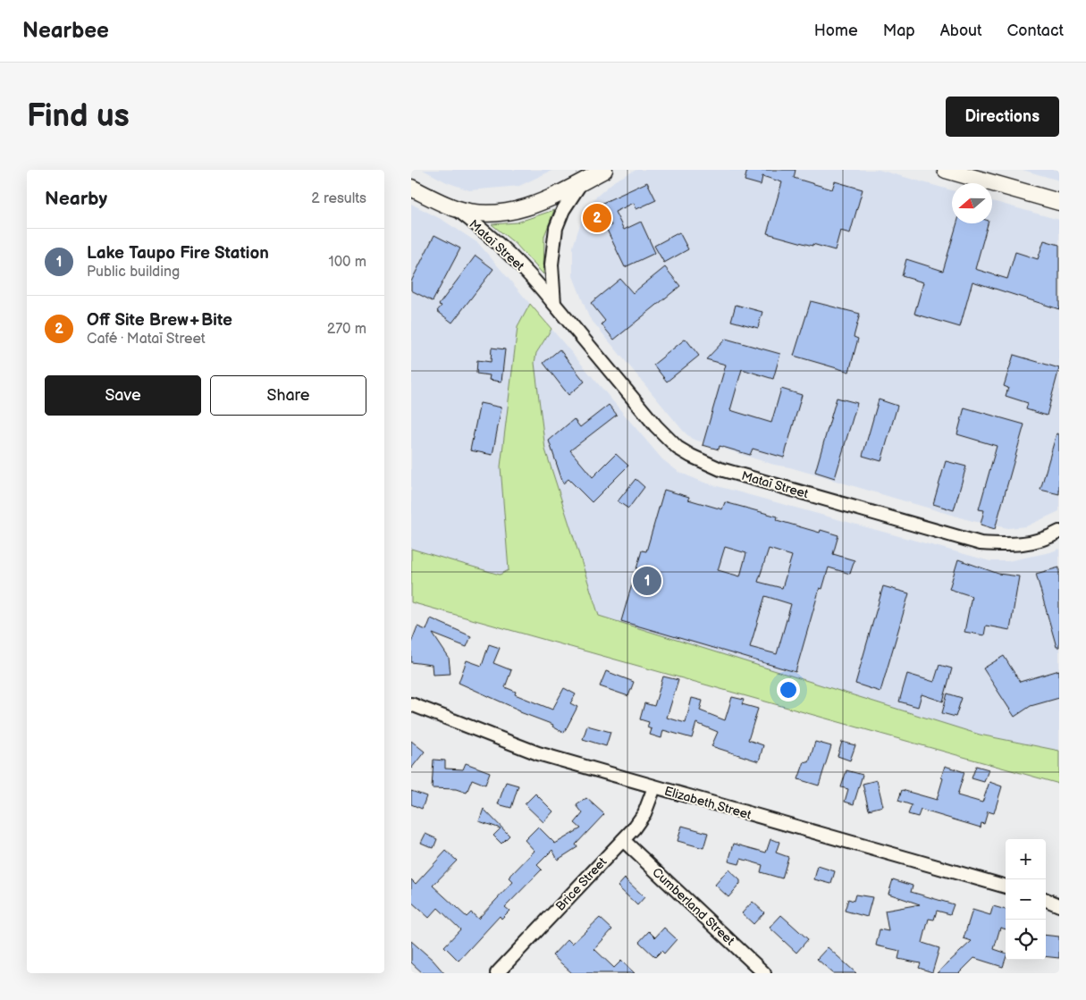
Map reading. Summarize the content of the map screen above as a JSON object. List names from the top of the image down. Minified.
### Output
{"streets":{"street":["Mataī Street","Elizabeth Street","Brice Street","Cumberland Street"]},"crossings":[["Elizabeth Street","Brice Street"],["Brice Street","Cumberland Street"]],"north":"left","page":{"header":"Nearbee","nav":["Home","Map","About","Contact"],"buttons":["Directions",["Save","Share"]],"title":"Find us","heading":["Nearby","2 results"],"pins":["2","1"],"list":[{"mark":"1","name":"Lake Taupo Fire Station","note":"Public building","value":"100 m"},{"mark":"2","name":"Off Site Brew+Bite","note":"Café · Mataī Street","value":"270 m"}],"map_buttons":["+","−"]}}
